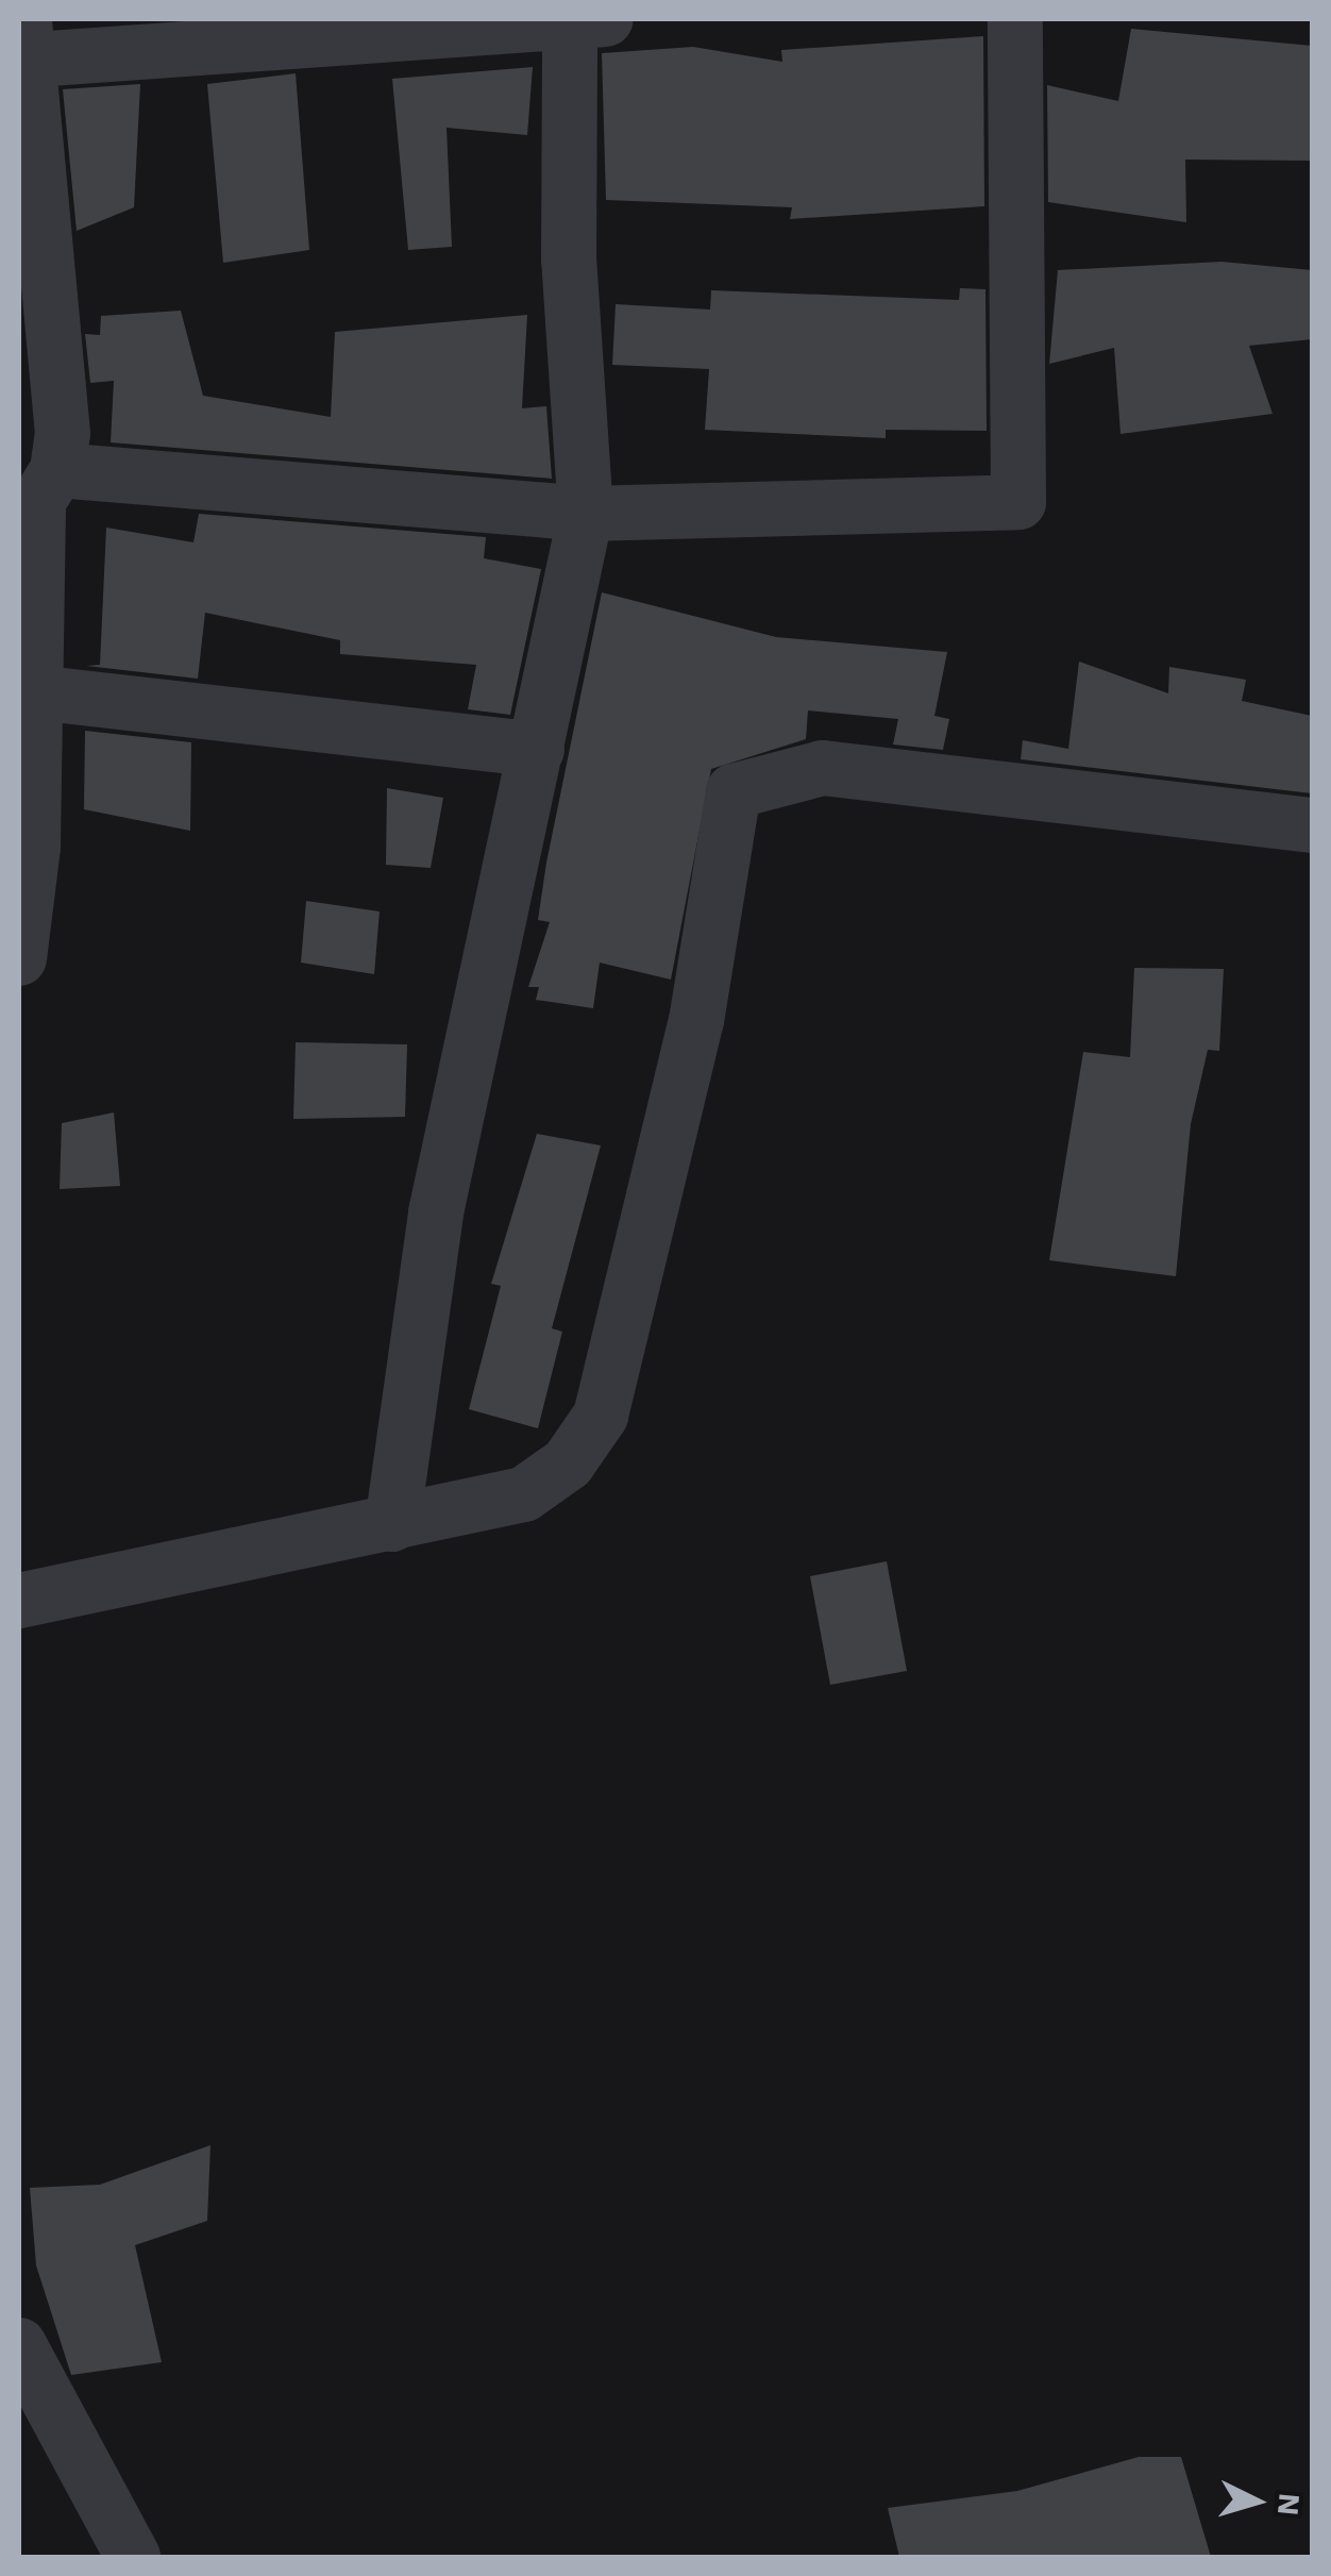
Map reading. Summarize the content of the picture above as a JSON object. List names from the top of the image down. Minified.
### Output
{"north":"right"}
